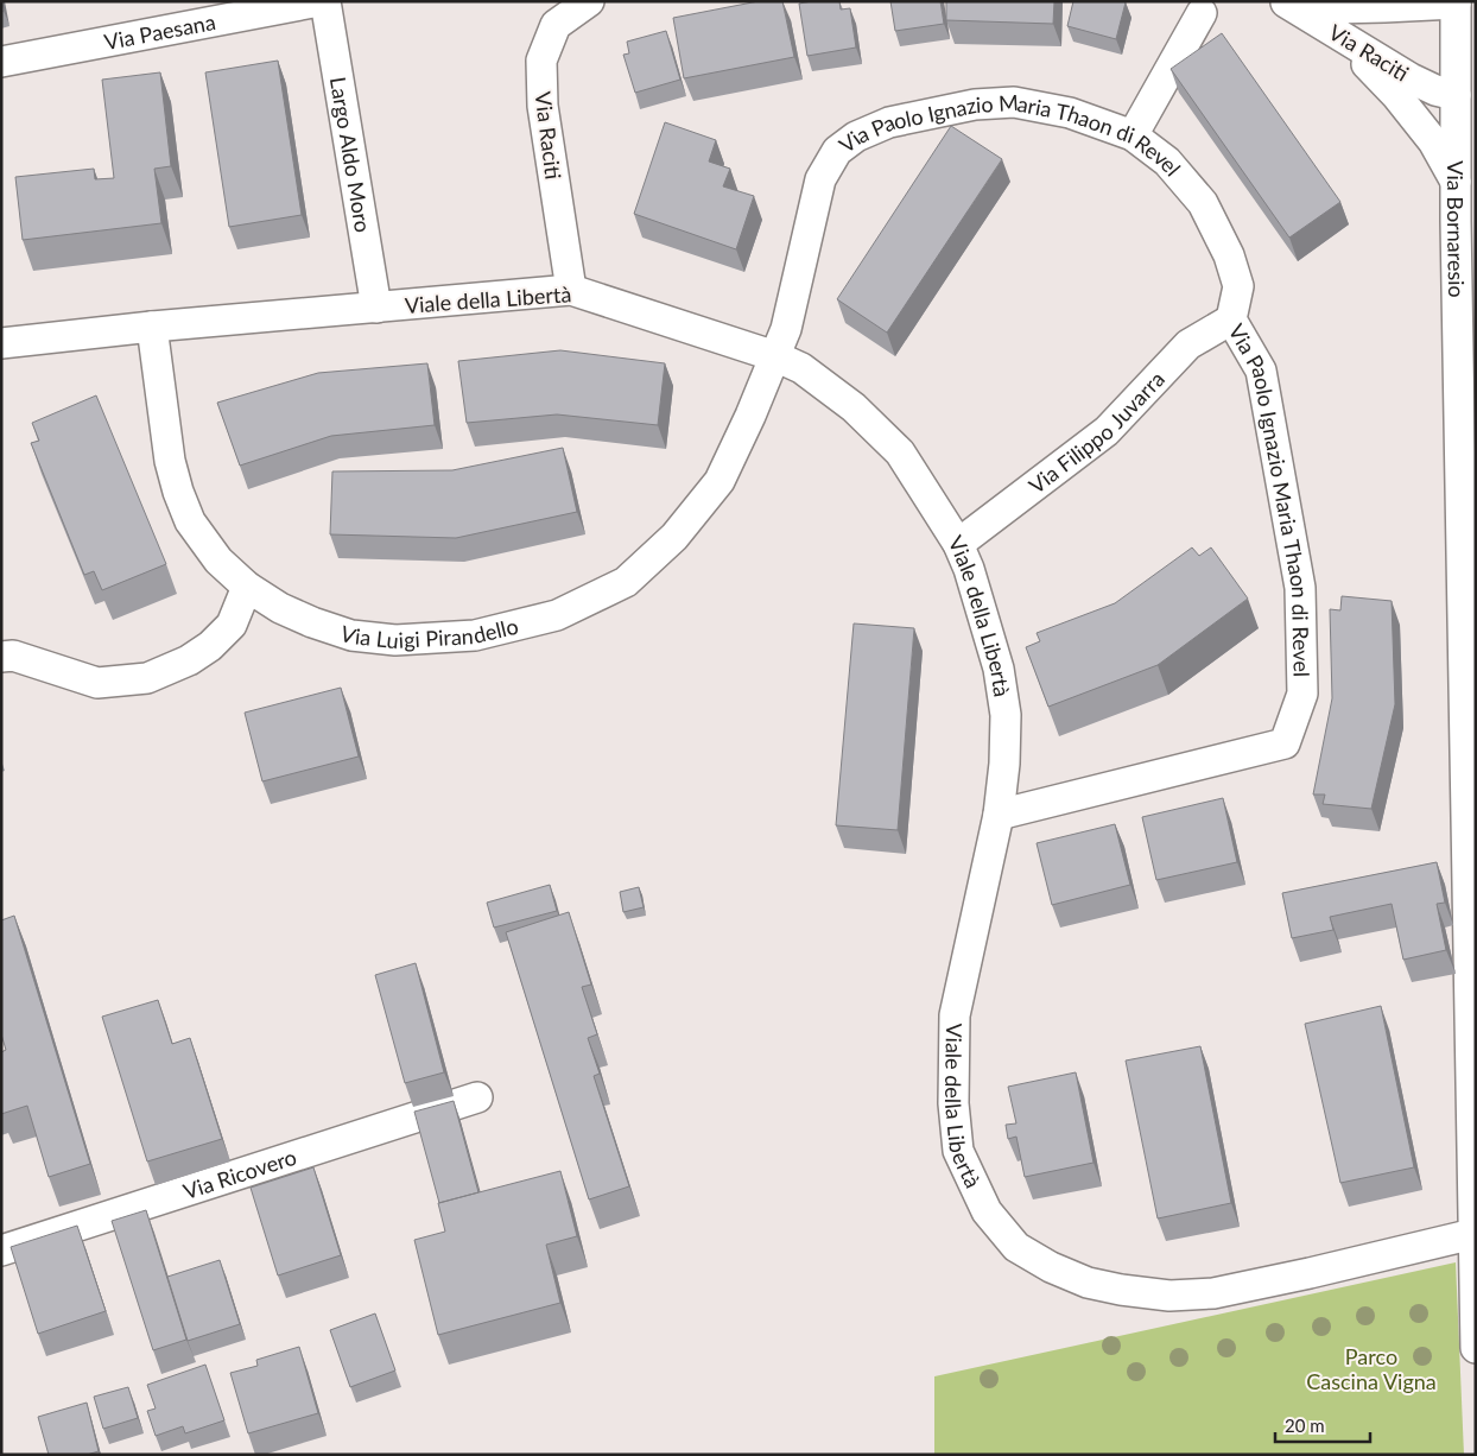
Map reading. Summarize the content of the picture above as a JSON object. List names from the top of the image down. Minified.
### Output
{"streets":{"street":["Via Paesana","Via Raciti","Largo Aldo Moro","Via Paolo Ignazio Maria Thaon di Revel","Via Bornaresio","Viale della Libertà","Via Filippo Juvarra","Via Luigi Pirandello","Via Ricovero"]},"crossings":[["Via Raciti","Via Bornaresio"],["Via Raciti","Viale della Libertà"],["Largo Aldo Moro","Viale della Libertà"],["Via Paolo Ignazio Maria Thaon di Revel","Viale della Libertà"],["Via Paolo Ignazio Maria Thaon di Revel","Via Filippo Juvarra"],["Via Paolo Ignazio Maria Thaon di Revel","Via Luigi Pirandello"],["Via Bornaresio","Viale della Libertà"],["Viale della Libertà","Via Filippo Juvarra"],["Viale della Libertà","Via Luigi Pirandello"]],"parks":["Parco Cascina Vigna"],"scale_bar":"20 m"}
